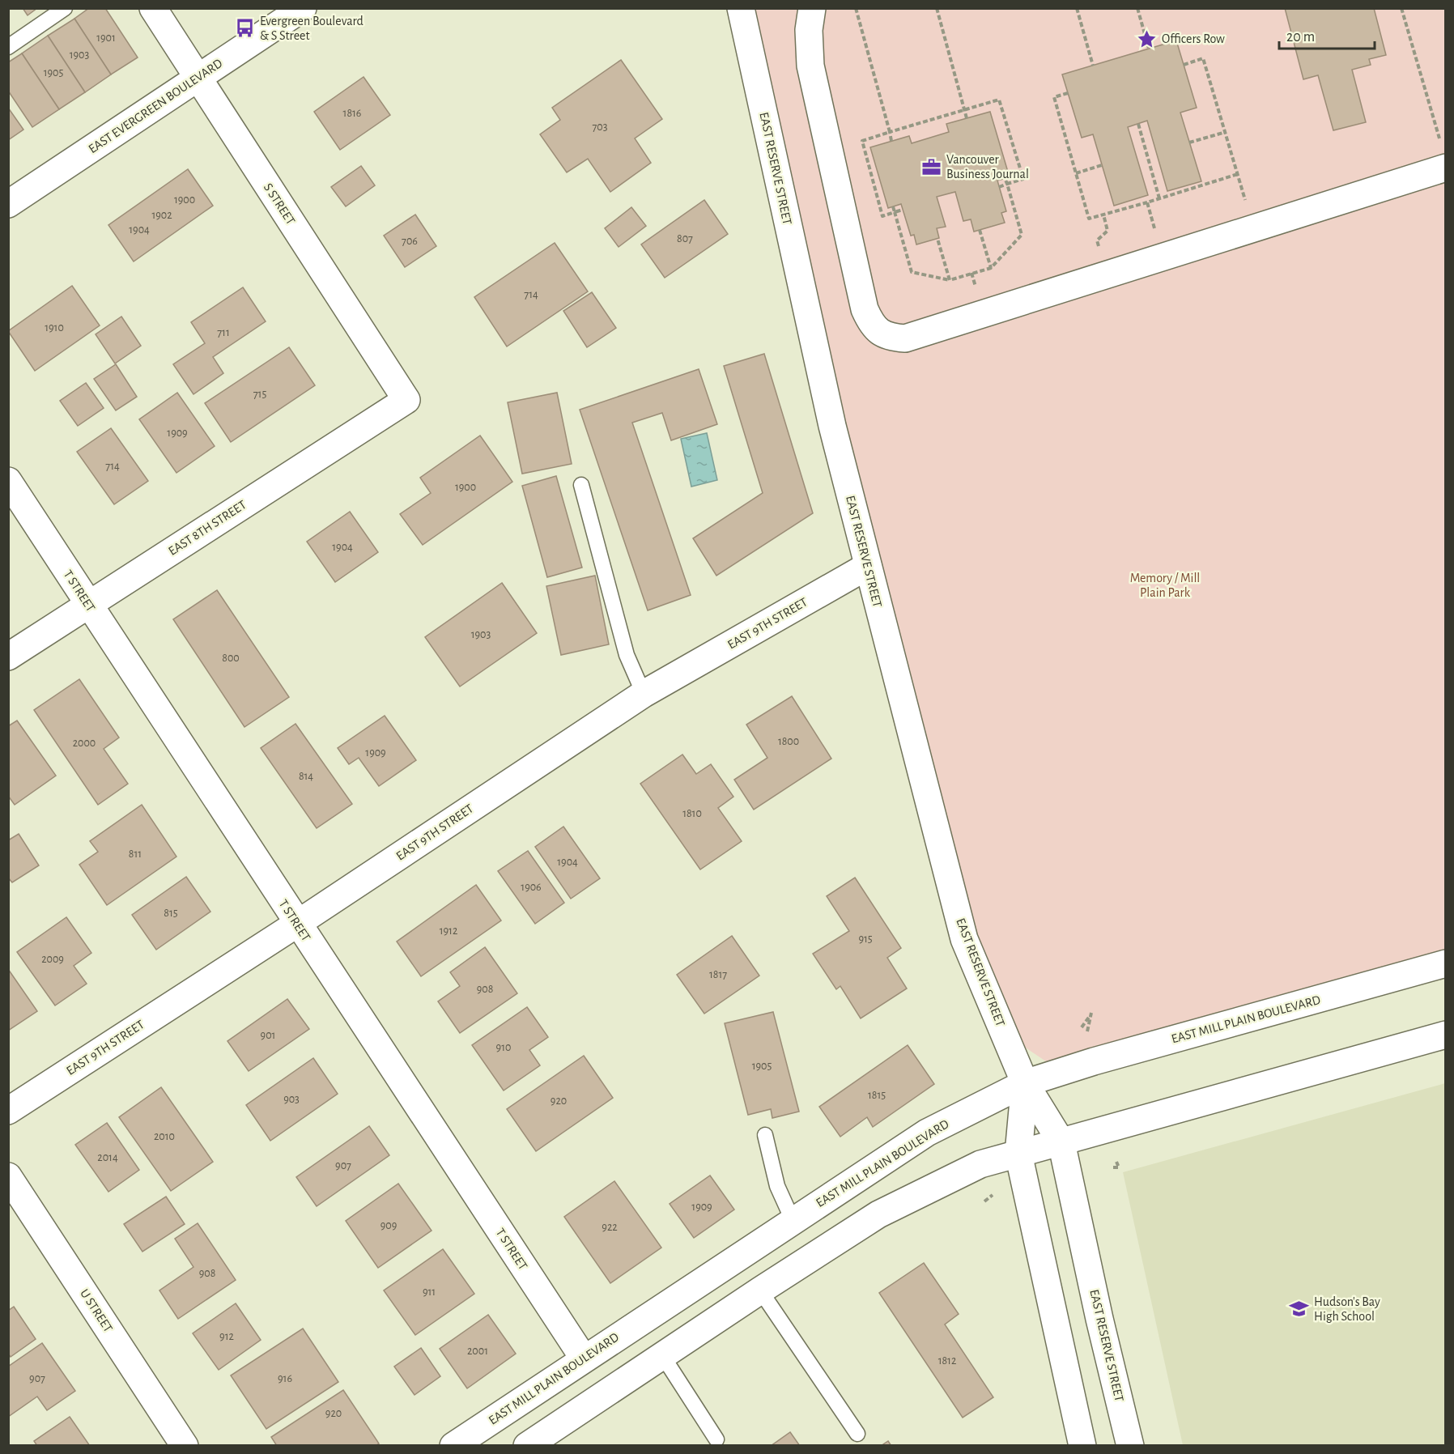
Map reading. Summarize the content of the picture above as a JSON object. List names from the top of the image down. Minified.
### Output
{"streets":{"street":["EAST EVERGREEN BOULEVARD","EAST RESERVE STREET","S STREET","EAST 8TH STREET","T STREET","EAST 9TH STREET","EAST MILL PLAIN BOULEVARD","U STREET"]},"crossings":[["EAST EVERGREEN BOULEVARD","S STREET"],["EAST RESERVE STREET","EAST 9TH STREET"],["EAST RESERVE STREET","EAST MILL PLAIN BOULEVARD"],["S STREET","EAST 8TH STREET"],["EAST 8TH STREET","T STREET"],["T STREET","EAST 9TH STREET"],["T STREET","EAST MILL PLAIN BOULEVARD"]],"parks":["Memory / Mill Plain Park"],"places":{"bus stop":["Evergreen Boulevard & S Street"],"place":["Officers Row"],"office":["Vancouver Business Journal"],"school or university":["Hudson's Bay High School"]},"house_numbers":["1901","1903","1905","1816","703","1900","1902","1904","807","706","714","1910","711","715","1909","714","1900","1904","1903","800","1800","2000","1909","814","1810","811","1904","1906","815","1912","915","2009","1817","908","901","910","1905","1815","903","920","2010","2014","907","1909","909","922","908","911","912","2001","1812","907","916","920"],"scale_bar":"20 m"}
